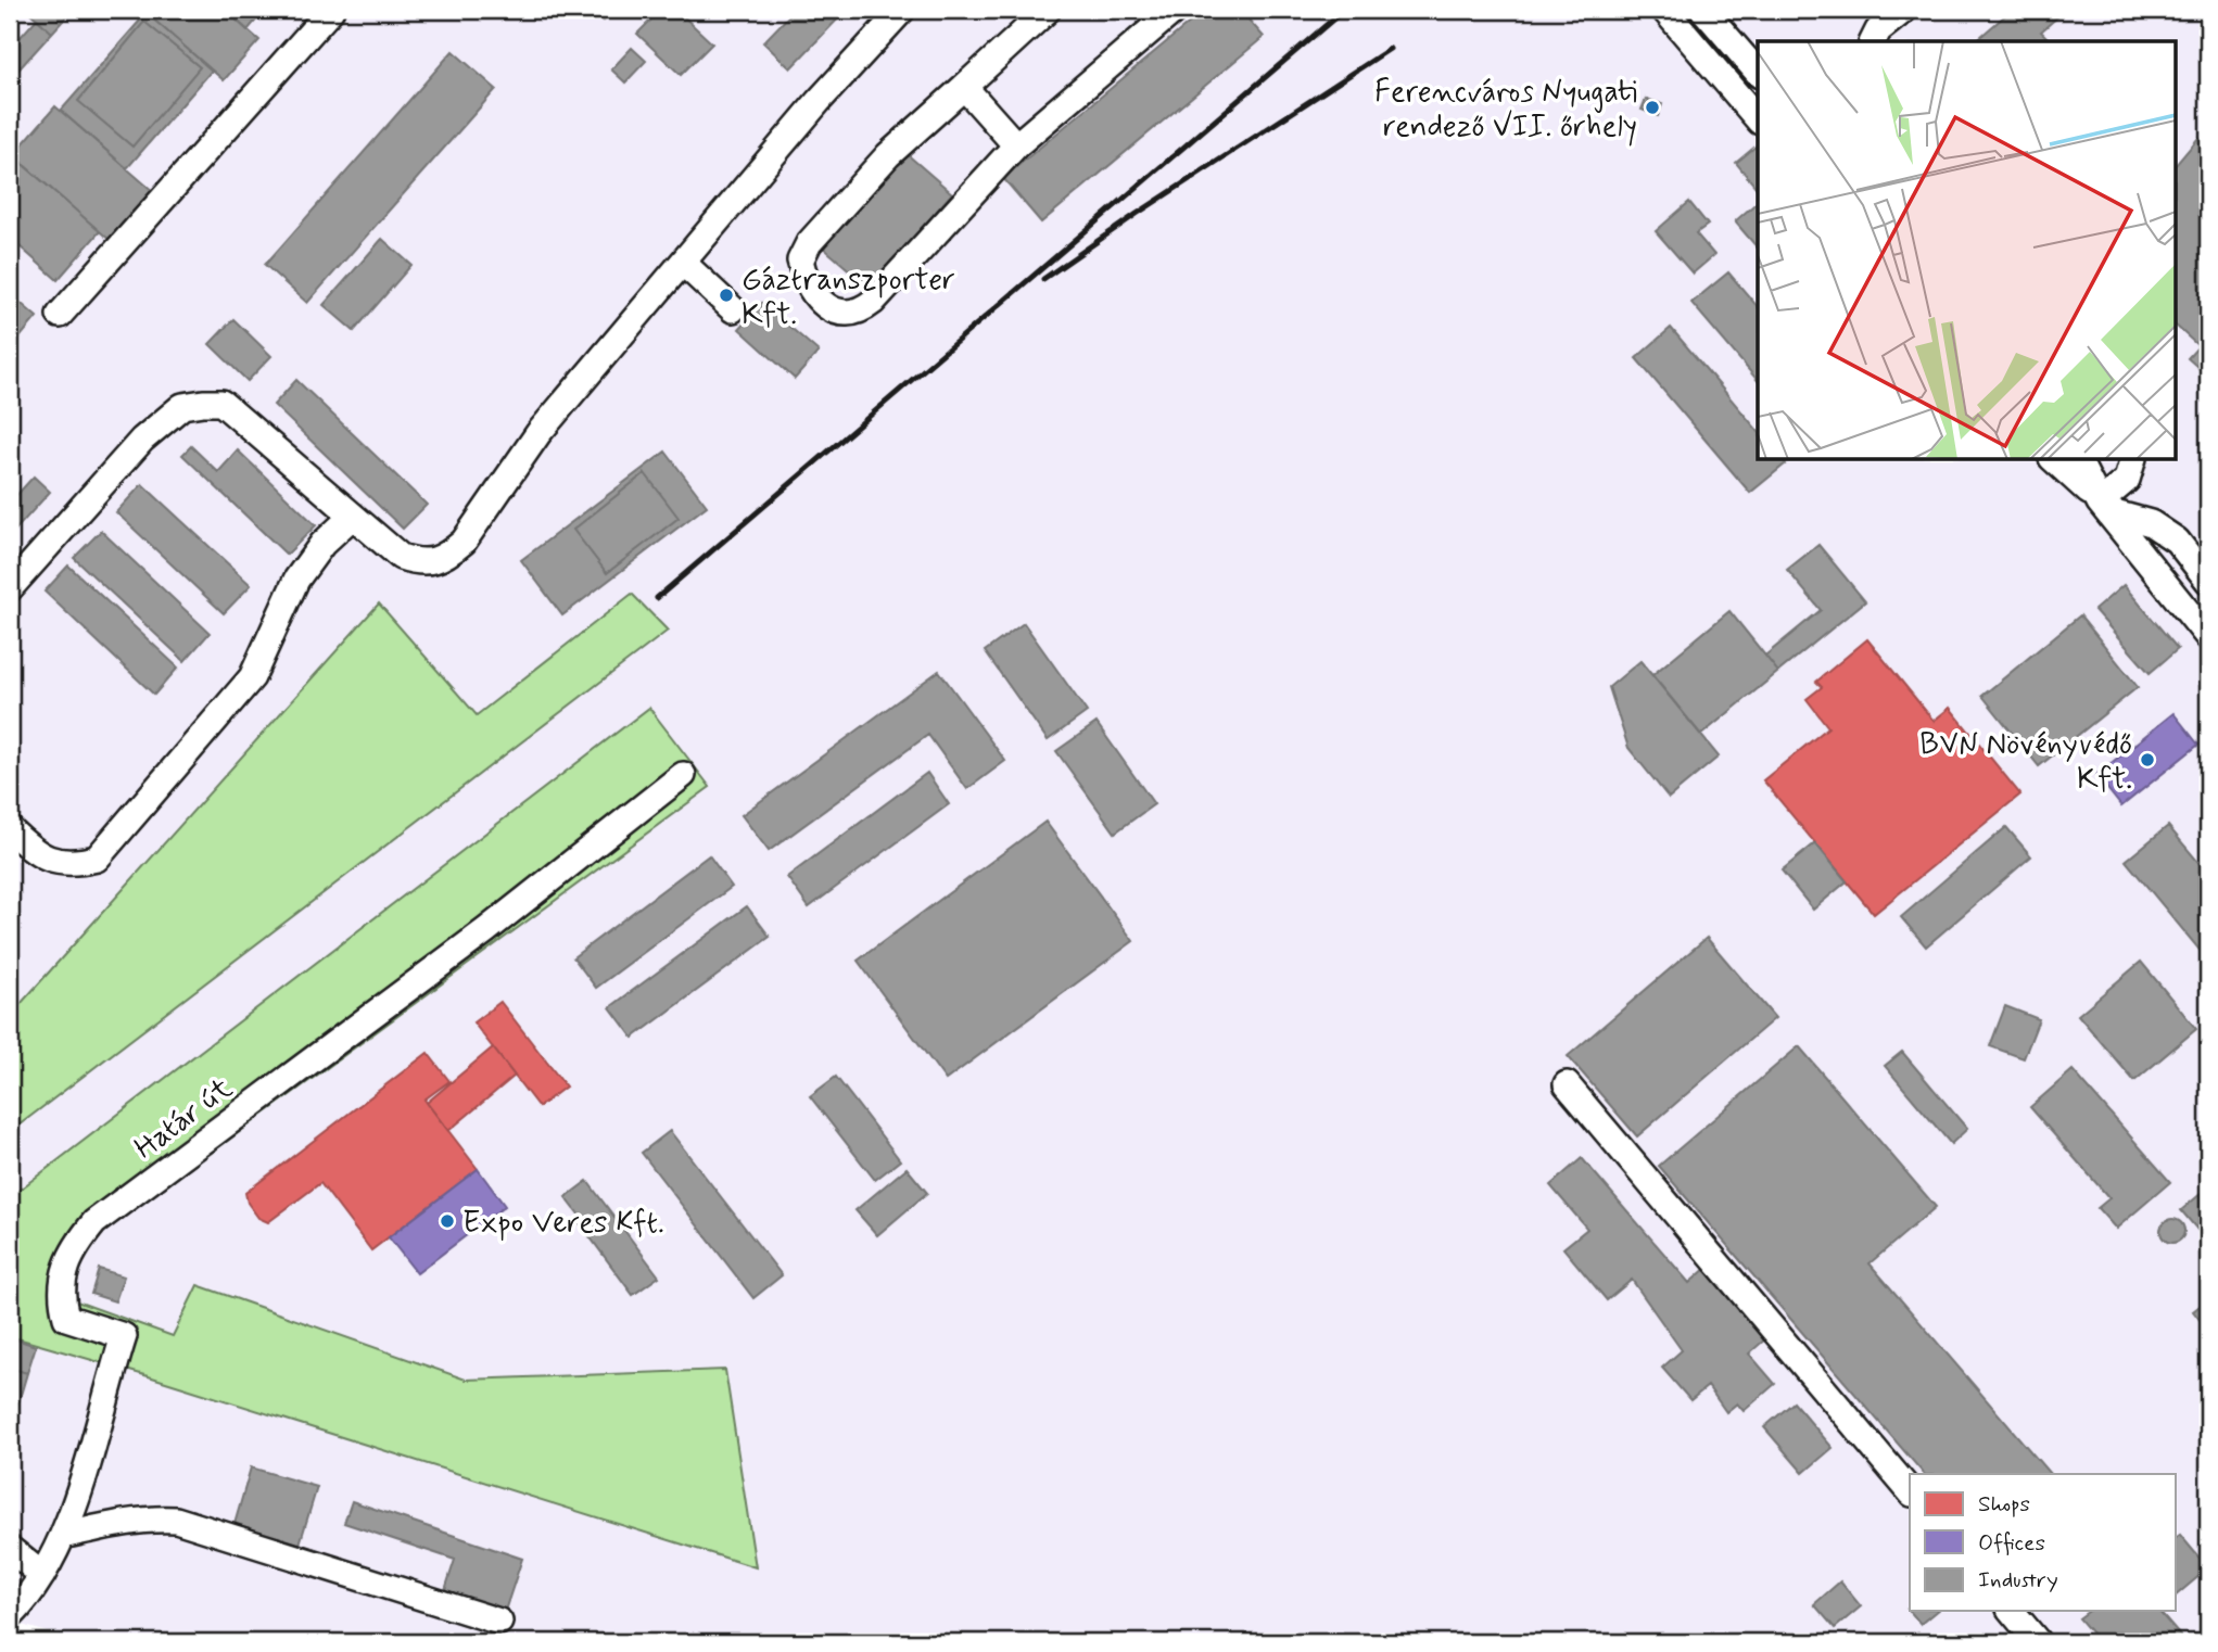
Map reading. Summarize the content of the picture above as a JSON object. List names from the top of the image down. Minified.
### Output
{"streets":{"street":["Határ út"]},"places":["Ferencváros Nyugati rendező VII. őrhely","Gáztranszporter Kft.","BVN Növényvédő Kft.","Expo Veres Kft."],"legend":["Shops","Offices","Industry"]}
